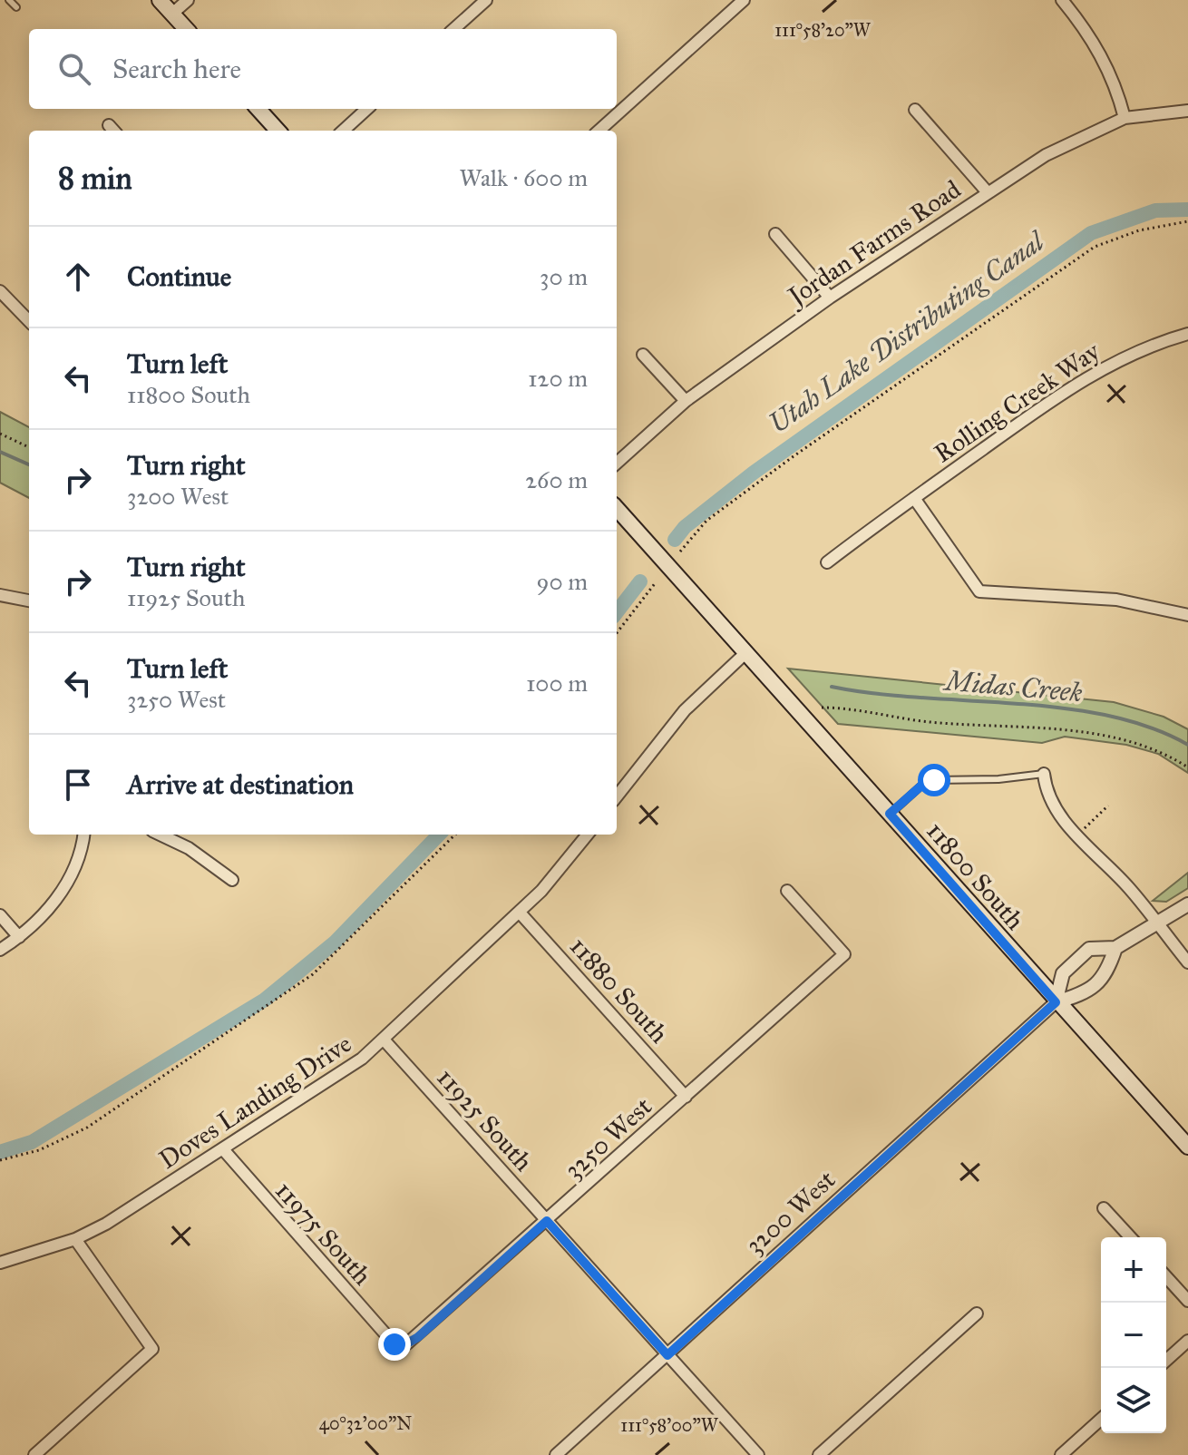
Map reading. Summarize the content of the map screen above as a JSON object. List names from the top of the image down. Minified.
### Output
{"streets":{"main road":["11800 South"],"street":["Jordan Farms Road","Rolling Creek Way","11880 South","Doves Landing Drive","11925 South","3250 West","3200 West","11975 South"]},"crossings":[["11800 South","3200 West"],["11880 South","Doves Landing Drive"],["11880 South","3250 West"],["Doves Landing Drive","11925 South"],["Doves Landing Drive","11975 South"],["11925 South","3250 West"],["11925 South","3200 West"],["3250 West","11975 South"]],"water":["Utah Lake Distributing Canal","Midas Creek"],"page":{"search":"Search here","heading":["8 min","Walk · 600 m"],"list":[["Continue","30 m"],["Turn left","11800 South","120 m"],["Turn right","3200 West","260 m"],["Turn right","11925 South","90 m"],["Turn left","3250 West","100 m"],"Arrive at destination"],"map_buttons":["+","−"]},"coordinates":["111°58'20\"W","40°32'00\"N","111°58'00\"W"]}
